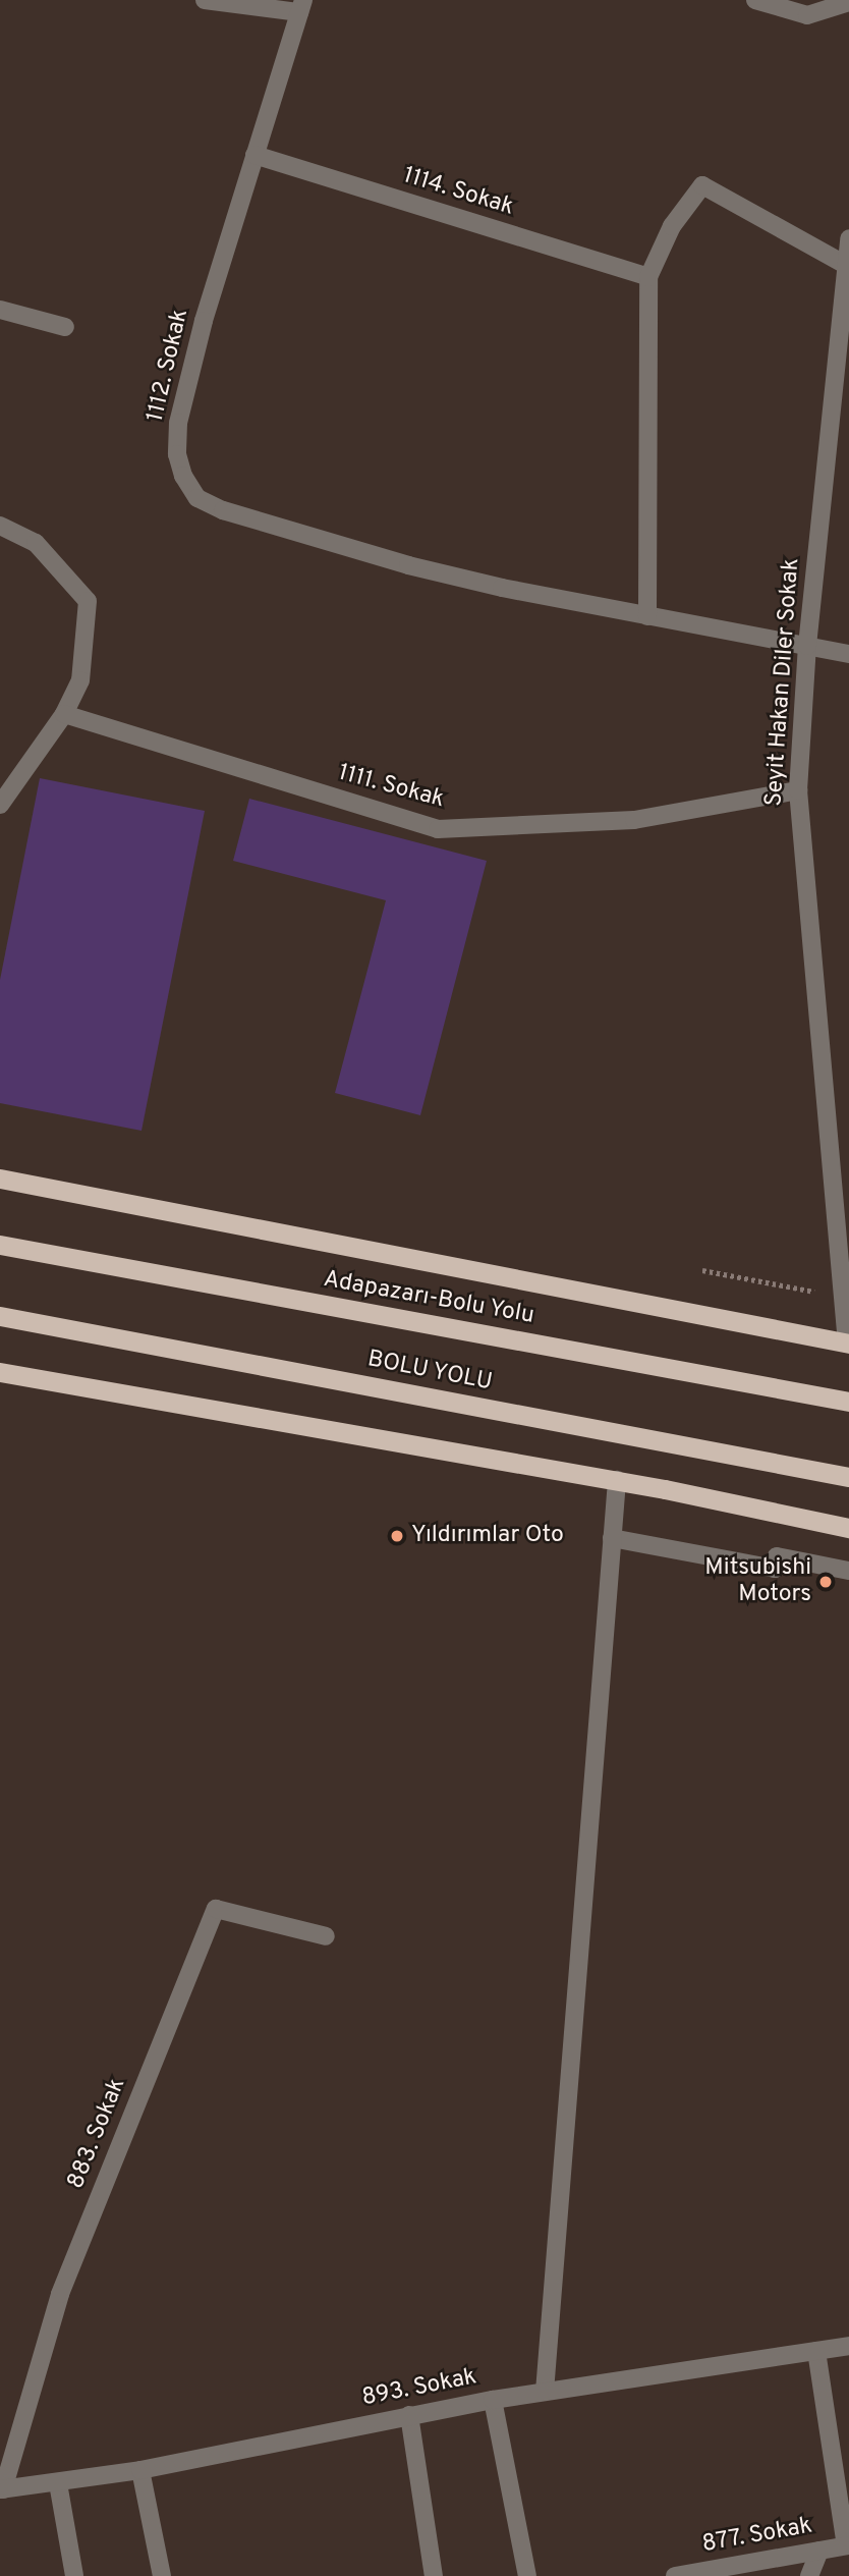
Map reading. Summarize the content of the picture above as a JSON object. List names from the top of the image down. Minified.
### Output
{"streets":{"highway":["Adapazarı-Bolu Yolu","BOLU YOLU"],"street":["1114. Sokak","1112. Sokak","Seyit Hakan Diler Sokak","1111. Sokak","883. Sokak","893. Sokak","877. Sokak"]},"crossings":[["1114. Sokak","1112. Sokak"],["1112. Sokak","Seyit Hakan Diler Sokak"],["Seyit Hakan Diler Sokak","1111. Sokak"],["883. Sokak","893. Sokak"]],"places":["Yıldırımlar Oto","Mitsubishi Motors"]}
